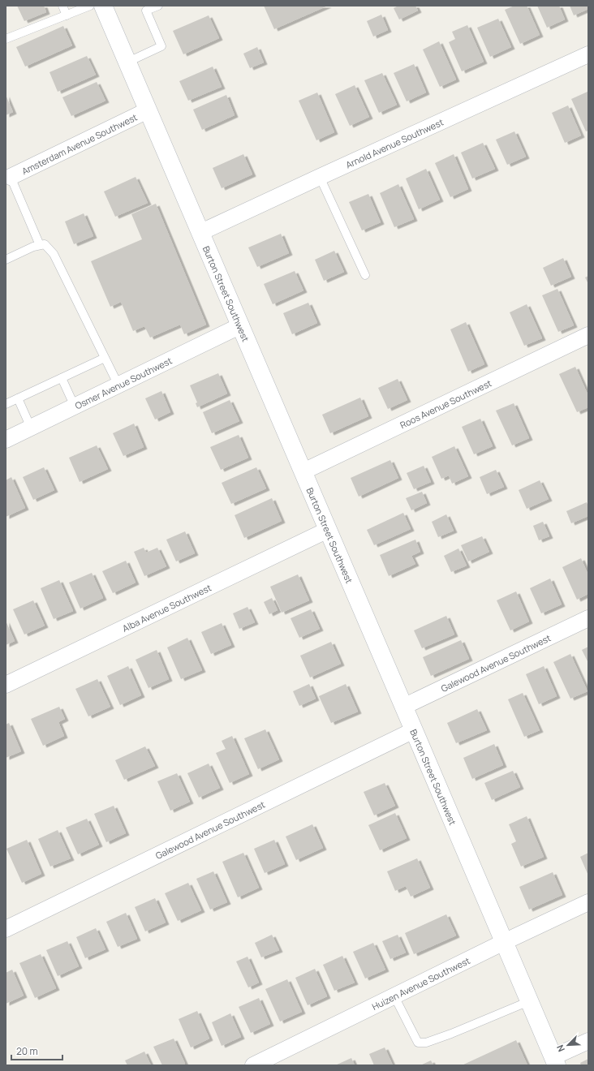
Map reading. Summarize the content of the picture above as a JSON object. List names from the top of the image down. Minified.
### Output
{"streets":{"main road":["Burton Street Southwest"],"street":["Arnold Avenue Southwest","Amsterdam Avenue Southwest","Osmer Avenue Southwest","Roos Avenue Southwest","Alba Avenue Southwest","Galewood Avenue Southwest","Huizen Avenue Southwest"]},"crossings":[["Arnold Avenue Southwest","Burton Street Southwest"],["Amsterdam Avenue Southwest","Burton Street Southwest"],["Burton Street Southwest","Osmer Avenue Southwest"],["Burton Street Southwest","Roos Avenue Southwest"],["Burton Street Southwest","Alba Avenue Southwest"],["Burton Street Southwest","Galewood Avenue Southwest"],["Burton Street Southwest","Huizen Avenue Southwest"]],"scale_bar":"20 m","north":"bottom left"}
